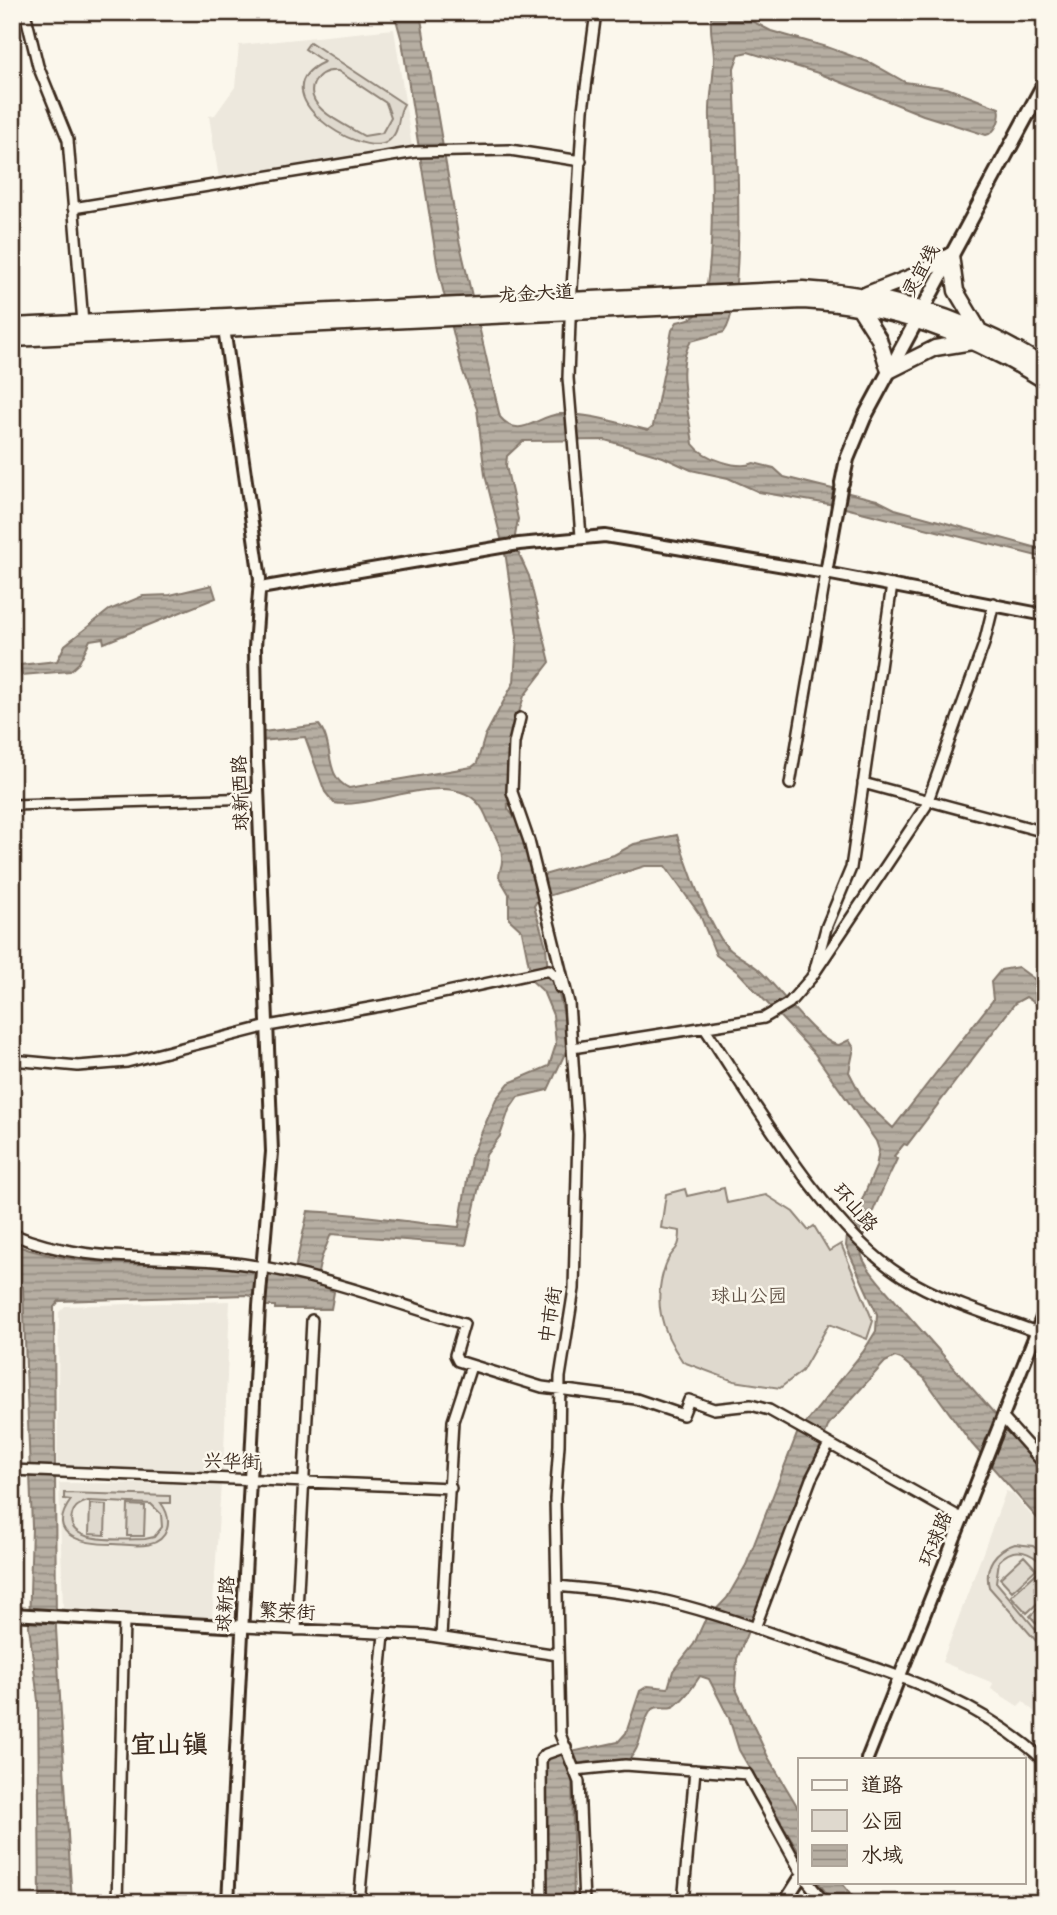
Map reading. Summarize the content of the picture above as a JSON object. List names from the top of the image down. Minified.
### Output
{"streets":{"main road":["灵宜线","龙金大道"],"street":["球新西路","环山路","中市街","兴华街","环球路","球新路","繁荣街"]},"crossings":[["灵宜线","龙金大道"],["龙金大道","球新西路"],["球新西路","球新路"],["环山路","环球路"],["中市街","繁荣街"],["兴华街","球新路"],["球新路","繁荣街"]],"districts":["宜山镇"],"parks":["球山公园"],"legend":["道路","公园","水域"]}
